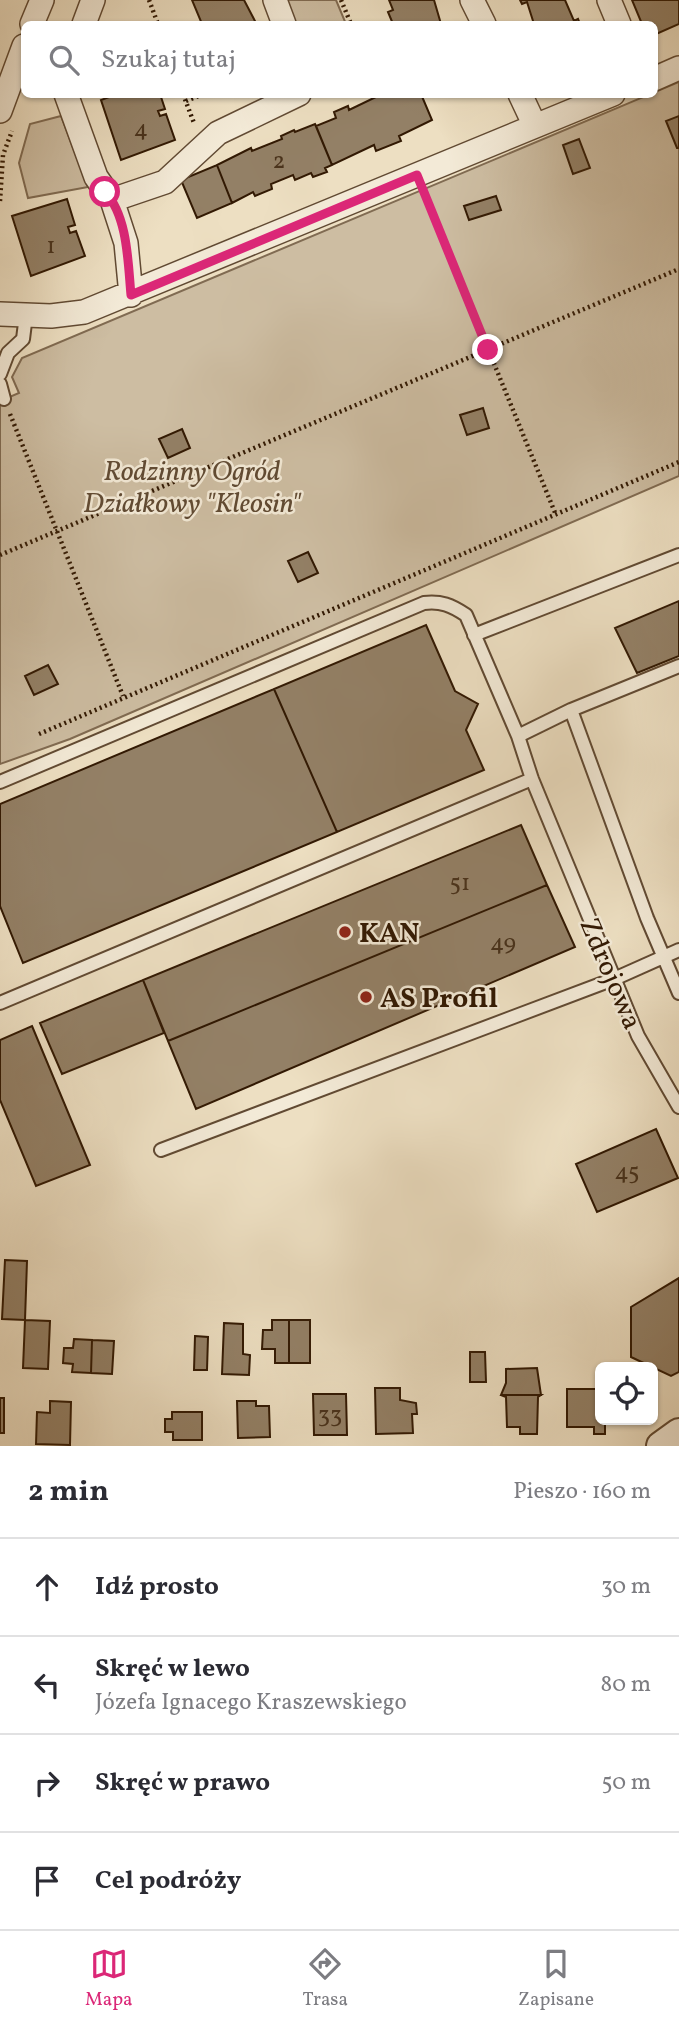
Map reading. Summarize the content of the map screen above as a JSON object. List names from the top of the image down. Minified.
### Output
{"streets":{"lane":["Zdrojowa"]},"parks":["Rodzinny Ogród Działkowy \"Kleosin\""],"places":["KAN","AS Profil"],"house_numbers":["4","2","1","51","49","45","33"],"page":{"search":"Szukaj tutaj","heading":["2 min","Pieszo · 160 m"],"list":[["Idź prosto","30 m"],["Skręć w lewo","Józefa Ignacego Kraszewskiego","80 m"],["Skręć w prawo","50 m"],"Cel podróży"],"nav":["Mapa","Trasa","Zapisane"]}}
